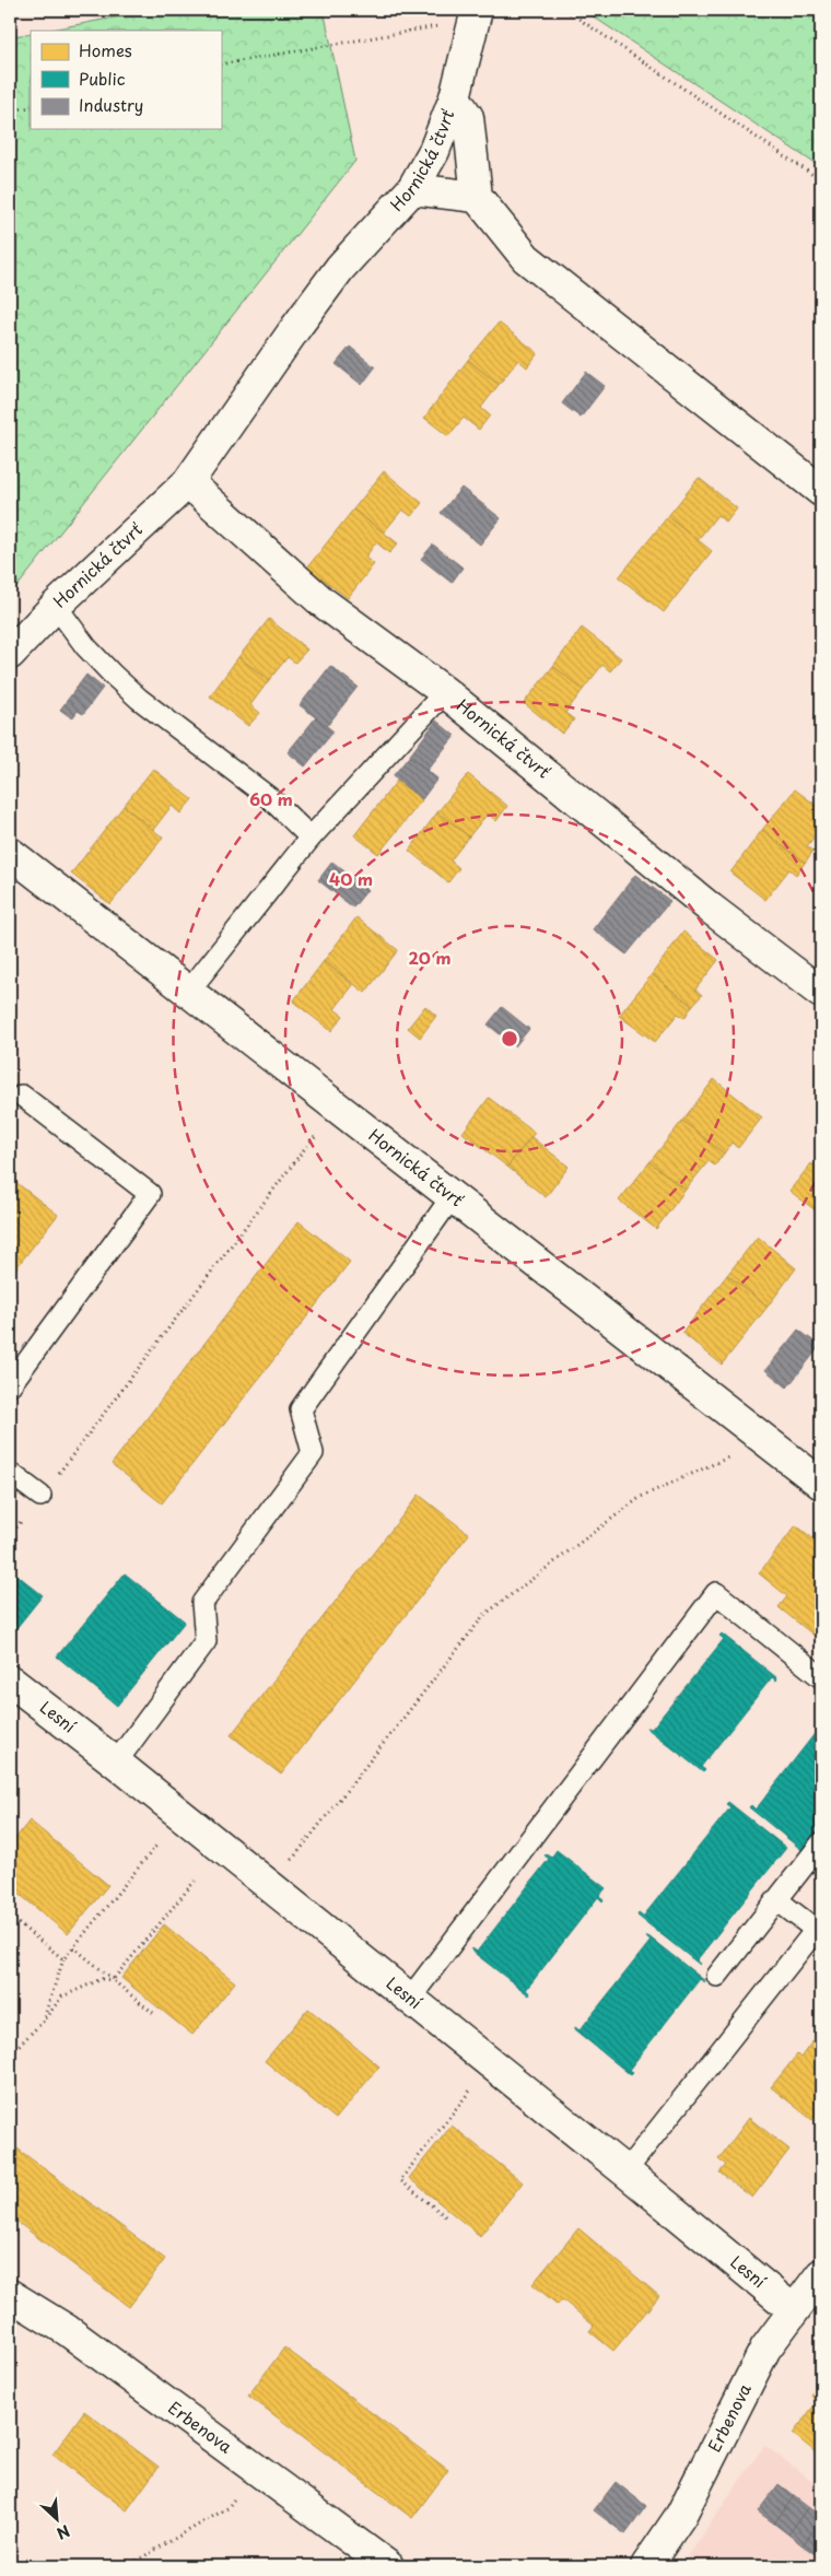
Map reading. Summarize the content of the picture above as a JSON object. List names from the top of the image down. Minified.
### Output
{"streets":{"street":["Hornická čtvrť","Lesní","Erbenova"]},"crossings":[["Lesní","Erbenova"]],"legend":["Homes","Public","Industry"],"north":"bottom right","rings":["60 m","40 m","20 m"]}
